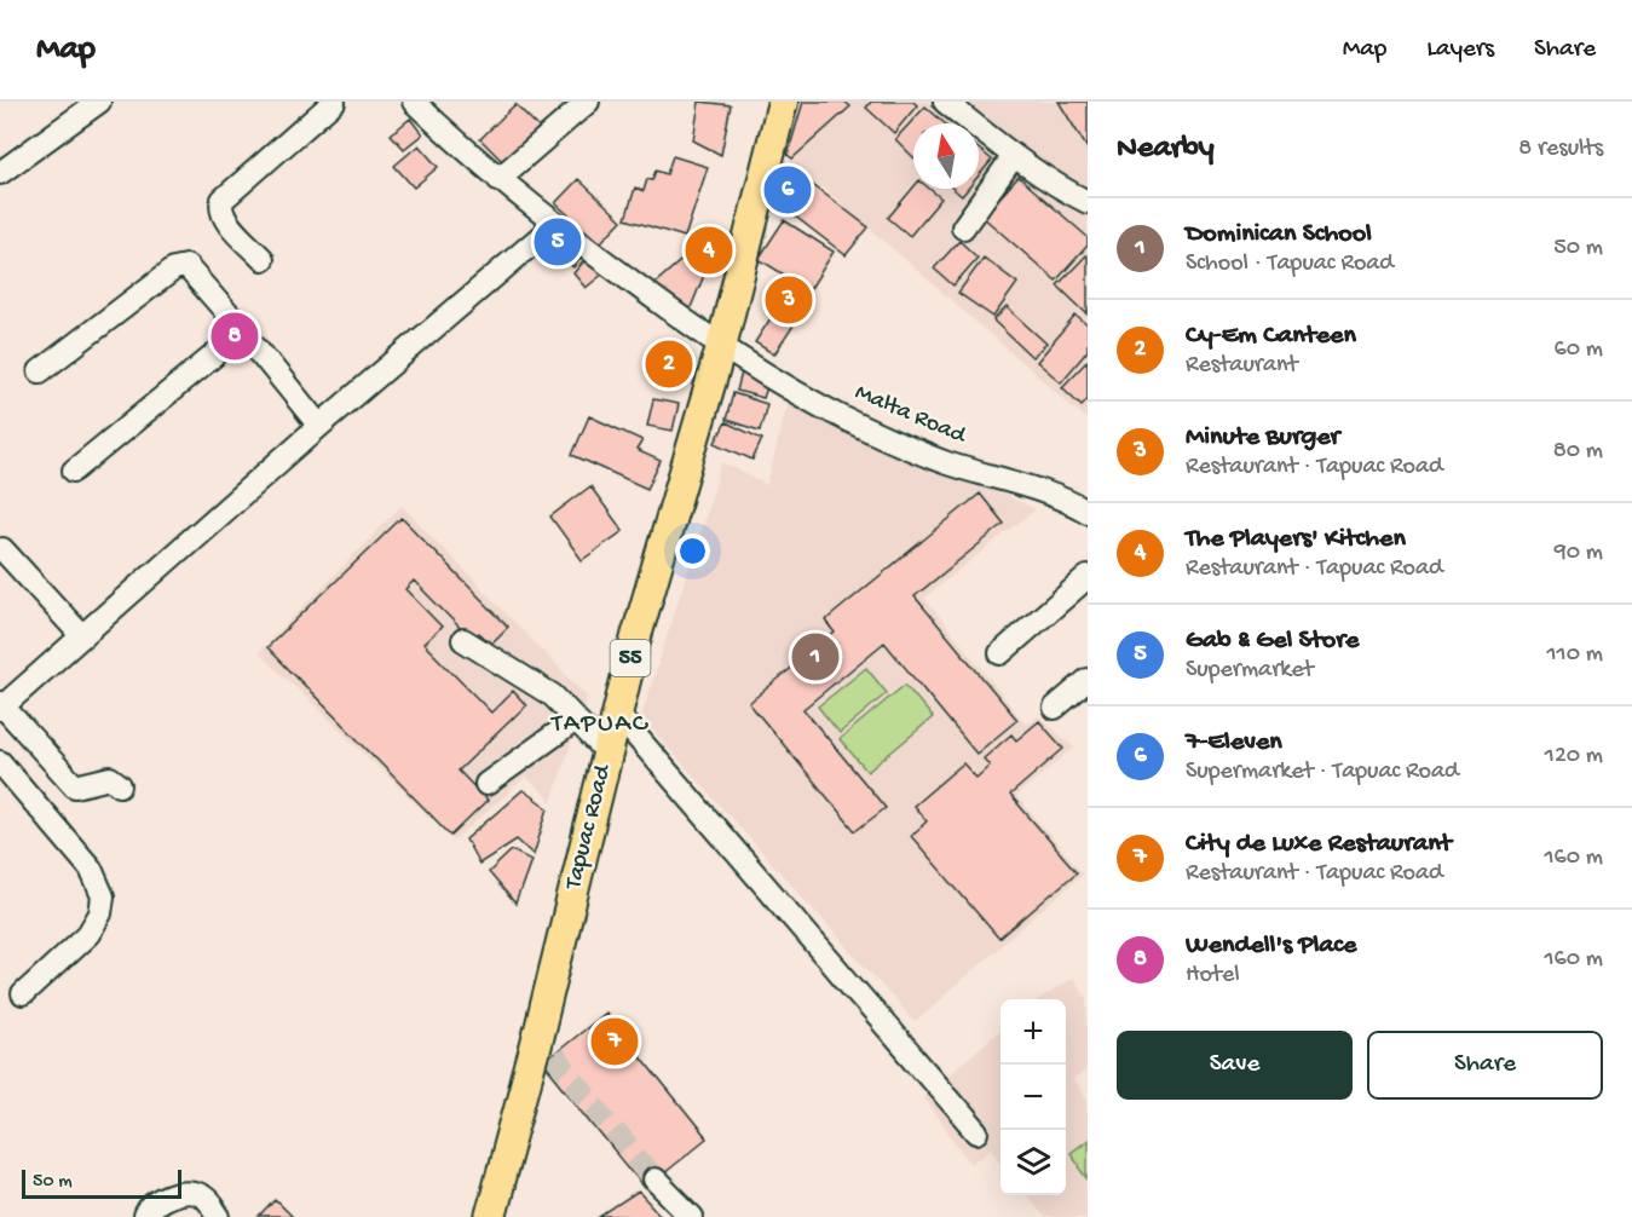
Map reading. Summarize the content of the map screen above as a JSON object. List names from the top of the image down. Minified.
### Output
{"streets":{"main road":["55","Tapuac Road"],"street":["Malta Road"]},"crossings":[["Malta Road","Tapuac Road"]],"districts":["TAPUAC"],"scale_bar":"50 m","north":"top","page":{"header":"Map","nav":["Map","Layers","Share"],"heading":["Nearby","8 results"],"pins":["6","5","4","3","8","2","1","7"],"list":[{"mark":"1","name":"Dominican School","note":"School · Tapuac Road","value":"50 m"},{"mark":"2","name":"Cy-Em Canteen","note":"Restaurant","value":"60 m"},{"mark":"3","name":"Minute Burger","note":"Restaurant · Tapuac Road","value":"80 m"},{"mark":"4","name":"The Players' Kitchen","note":"Restaurant · Tapuac Road","value":"90 m"},{"mark":"5","name":"Gab & Gel Store","note":"Supermarket","value":"110 m"},{"mark":"6","name":"7-Eleven","note":"Supermarket · Tapuac Road","value":"120 m"},{"mark":"7","name":"City de Luxe Restaurant","note":"Restaurant · Tapuac Road","value":"160 m"},{"mark":"8","name":"Wendell's Place","note":"Hotel","value":"160 m"}],"map_buttons":["+","−"],"buttons":["Save","Share"],"scale":"50 m"}}
